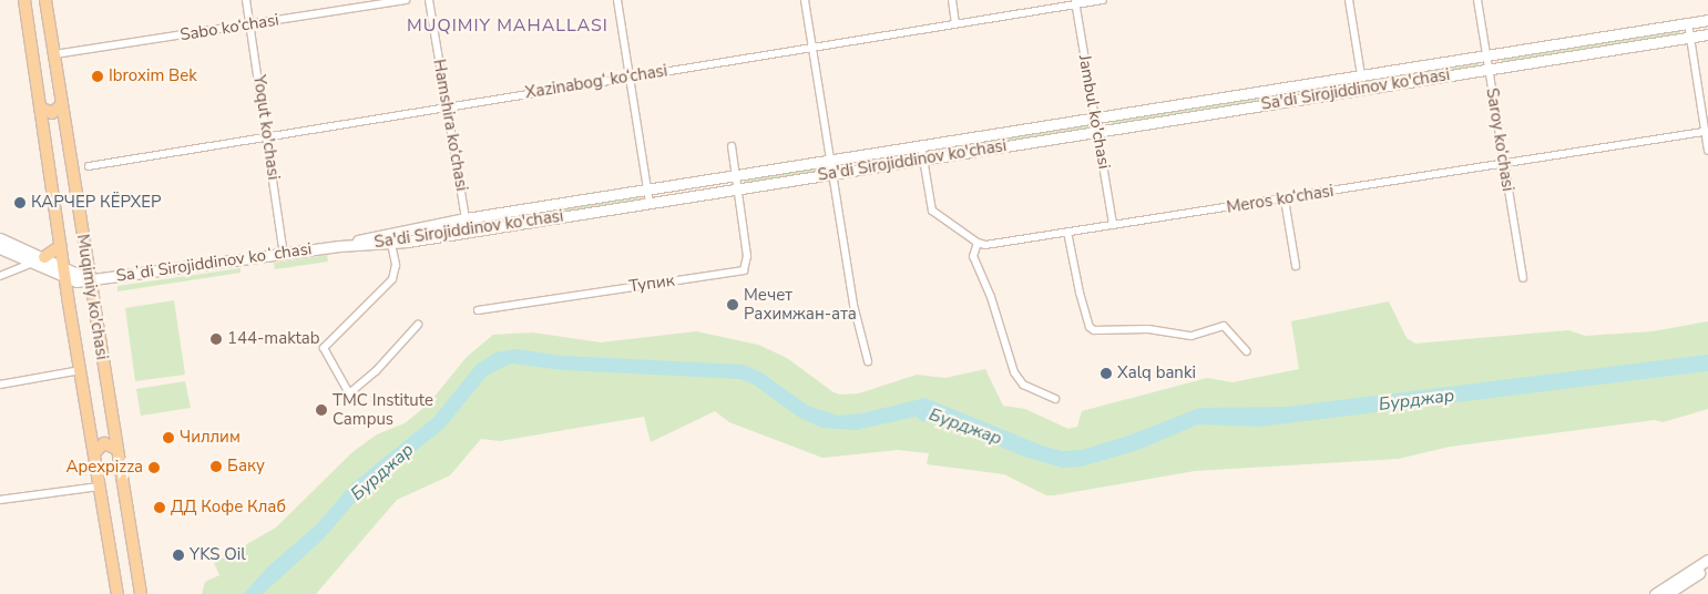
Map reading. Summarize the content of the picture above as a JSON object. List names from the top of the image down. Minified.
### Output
{"streets":{"main road":["Muqimiy ko'chasi"],"street":["Sabo ko‘chasi","Xazinabog‘ ko‘chasi","Sa'di Sirojiddinov ko'chasi","Jambul ko'chasi","Hamshira ko‘chasi","Yoqut ko'chasi","Saroy ko‘chasi","Meros ko‘chasi","Saʼdi Sirojiddinov koʻchasi","Тупик"]},"crossings":[["Sabo ko‘chasi","Yoqut ko'chasi"],["Sabo ko‘chasi","Muqimiy ko'chasi"],["Xazinabog‘ ko‘chasi","Jambul ko'chasi"],["Xazinabog‘ ko‘chasi","Hamshira ko‘chasi"],["Xazinabog‘ ko‘chasi","Yoqut ko'chasi"],["Sa'di Sirojiddinov ko'chasi","Jambul ko'chasi"],["Sa'di Sirojiddinov ko'chasi","Hamshira ko‘chasi"],["Sa'di Sirojiddinov ko'chasi","Saroy ko‘chasi"],["Sa'di Sirojiddinov ko'chasi","Saʼdi Sirojiddinov koʻchasi"],["Sa'di Sirojiddinov ko'chasi","Тупик"],["Jambul ko'chasi","Meros ko‘chasi"],["Yoqut ko'chasi","Saʼdi Sirojiddinov koʻchasi"],["Saroy ko‘chasi","Meros ko‘chasi"],["Saʼdi Sirojiddinov koʻchasi","Muqimiy ko'chasi"]],"districts":["MUQIMIY MAHALLASI"],"water":["Бурджар"],"places":["Ibroxim Bek","КАРЧЕР КЁРХЕР","Мечет Рахимжан-ата","144-maktab","Xalq banki","TMC Institute Campus","Чиллим","Баку","Apexpizza","ДД Кофе Клаб","YKS Oil"]}
